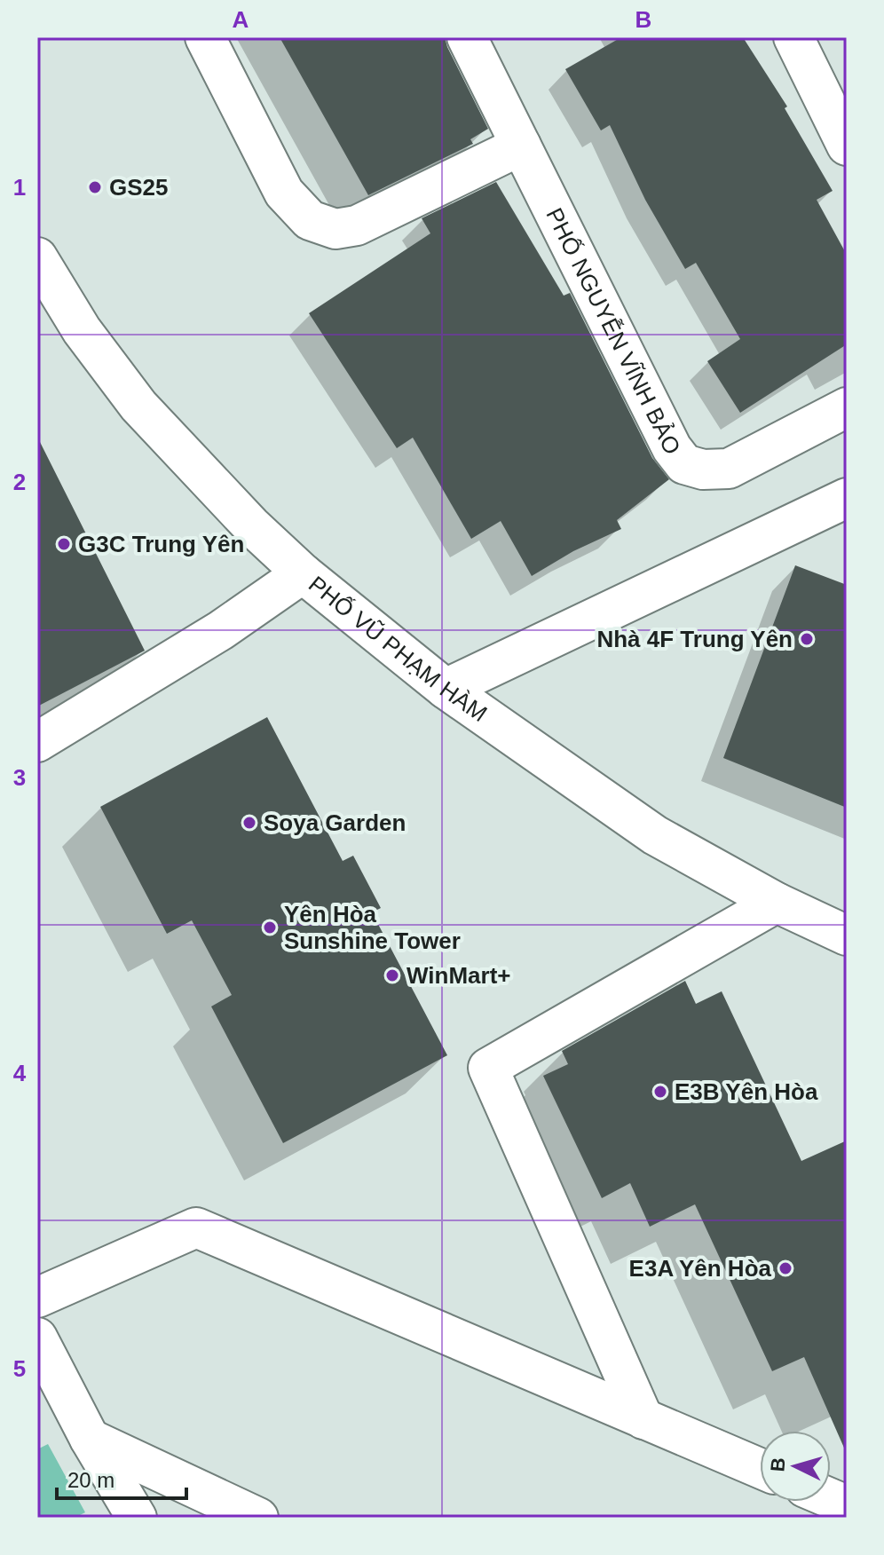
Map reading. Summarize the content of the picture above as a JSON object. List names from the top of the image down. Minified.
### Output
{"streets":{"street":["PHỐ NGUYỄN VĨNH BẢO","PHỐ VŨ PHẠM HÀM"]},"places":["GS25","G3C Trung Yên","Nhà 4F Trung Yên","Soya Garden","Yên Hòa Sunshine Tower","WinMart+","E3B Yên Hòa","E3A Yên Hòa"],"scale_bar":"20 m","north":"left","grid":{"columns":["A","B"],"rows":["1","2","3","4","5"]}}
